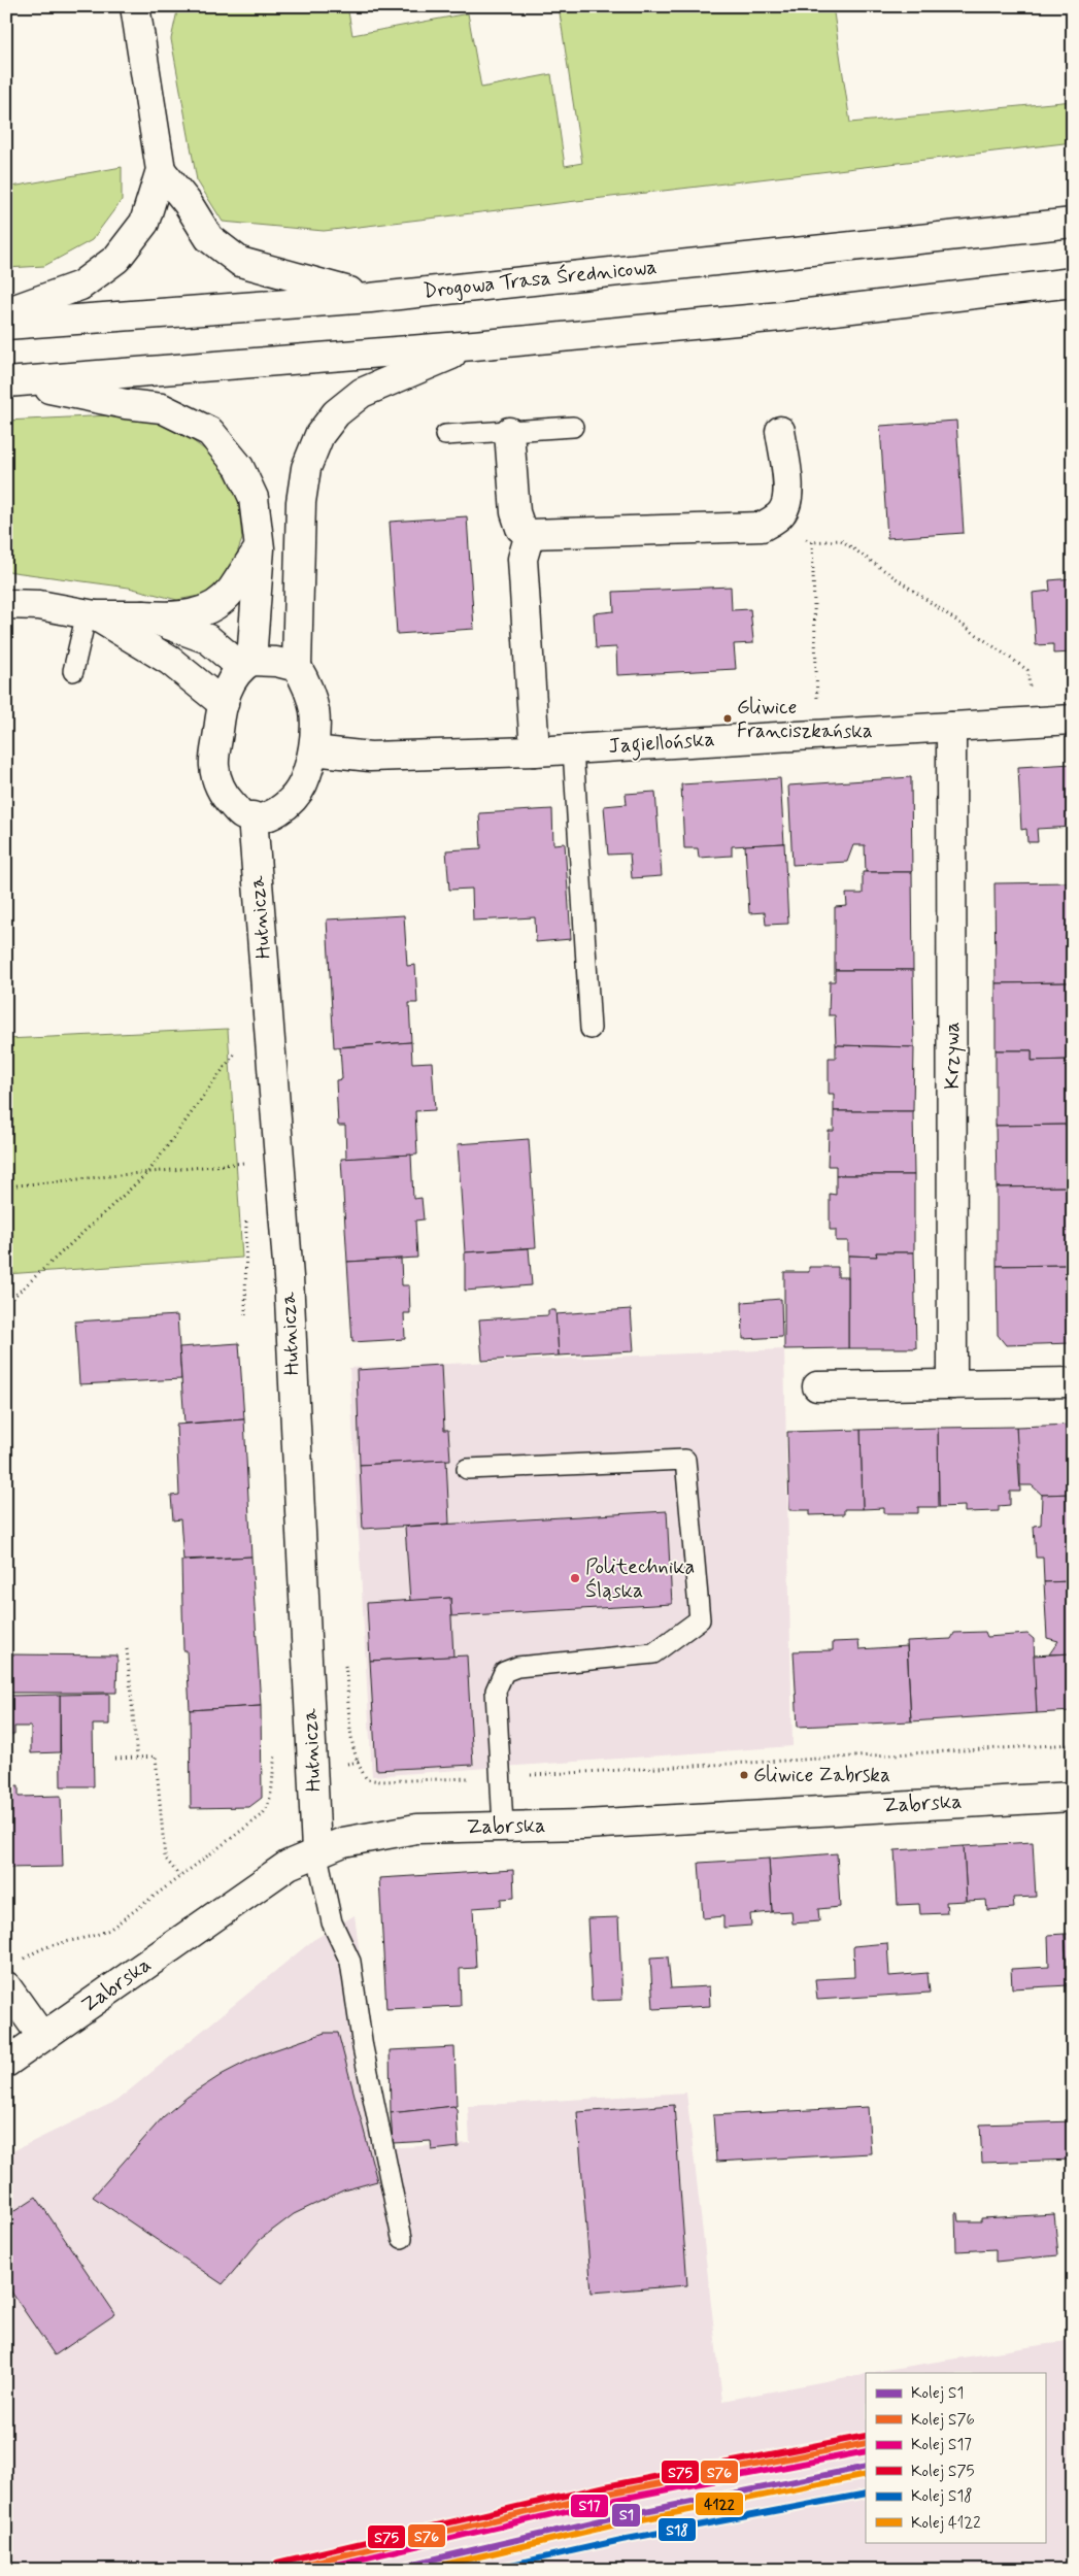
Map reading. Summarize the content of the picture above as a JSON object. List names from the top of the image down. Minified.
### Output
{"streets":{"street":["Drogowa Trasa Średnicowa","Jagiellońska","Hutnicza","Krzywa","Zabrska"]},"crossings":[["Jagiellońska","Hutnicza"],["Jagiellońska","Krzywa"],["Hutnicza","Zabrska"]],"places":["Gliwice Franciszkańska","Politechnika Śląska","Gliwice Zabrska"],"lines":["rail line S75","rail line S76","rail line S17","rail line S1","rail line 4122","rail line S18"],"legend":["Kolej S1","Kolej S76","Kolej S17","Kolej S75","Kolej S18","Kolej 4122"]}
